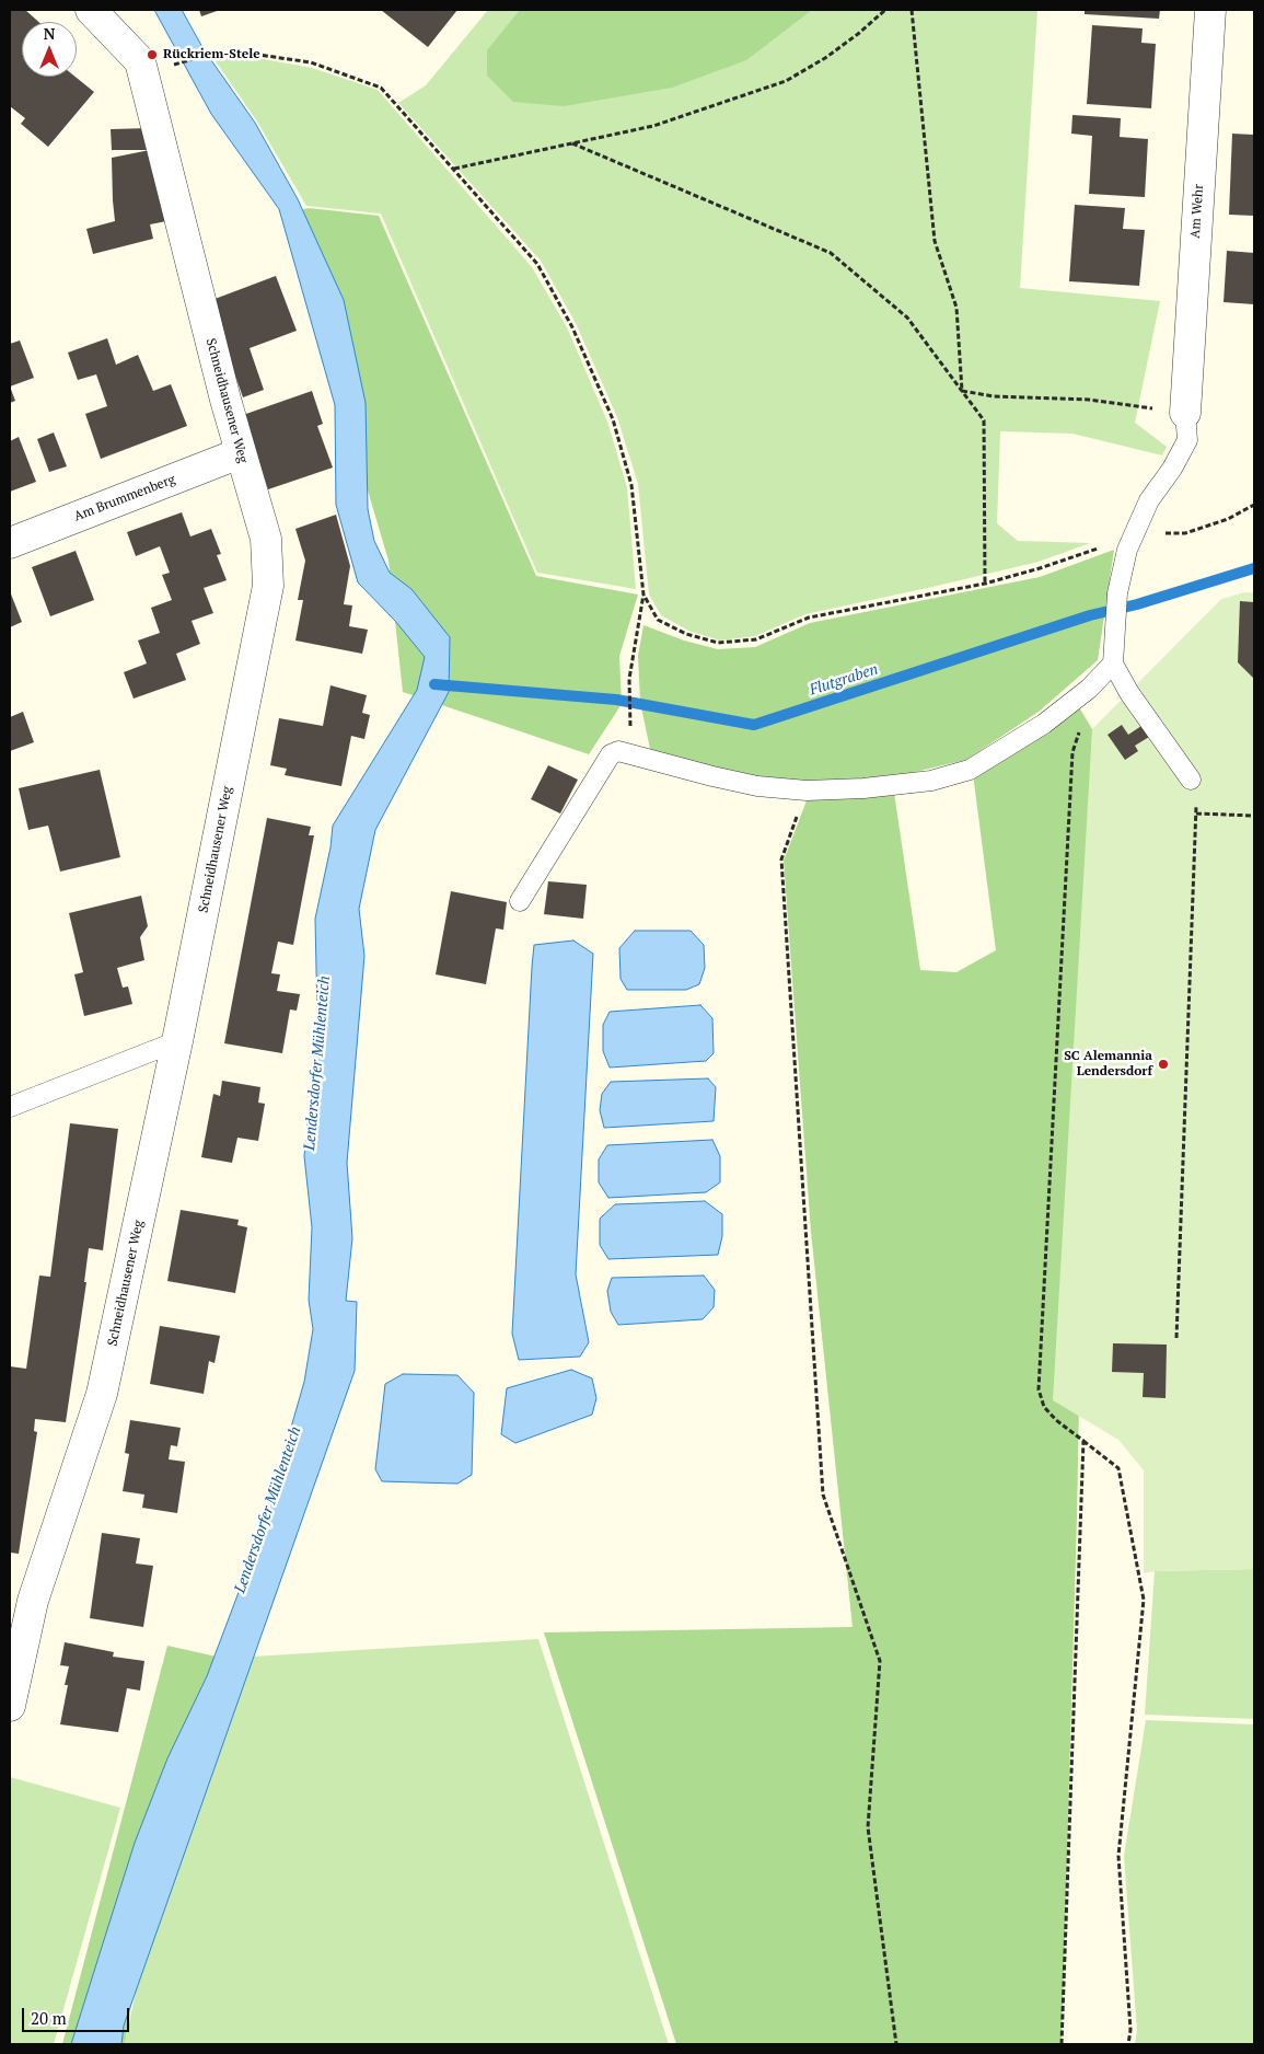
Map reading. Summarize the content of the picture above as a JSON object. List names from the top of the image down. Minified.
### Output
{"streets":{"street":["Am Wehr","Schneidhausener Weg","Am Brummenberg"]},"crossings":[["Schneidhausener Weg","Am Brummenberg"]],"water":["Flutgraben","Lendersdorfer Mühlenteich"],"places":["Rückriem-Stele","SC Alemannia Lendersdorf"],"scale_bar":"20 m","north":"top"}
